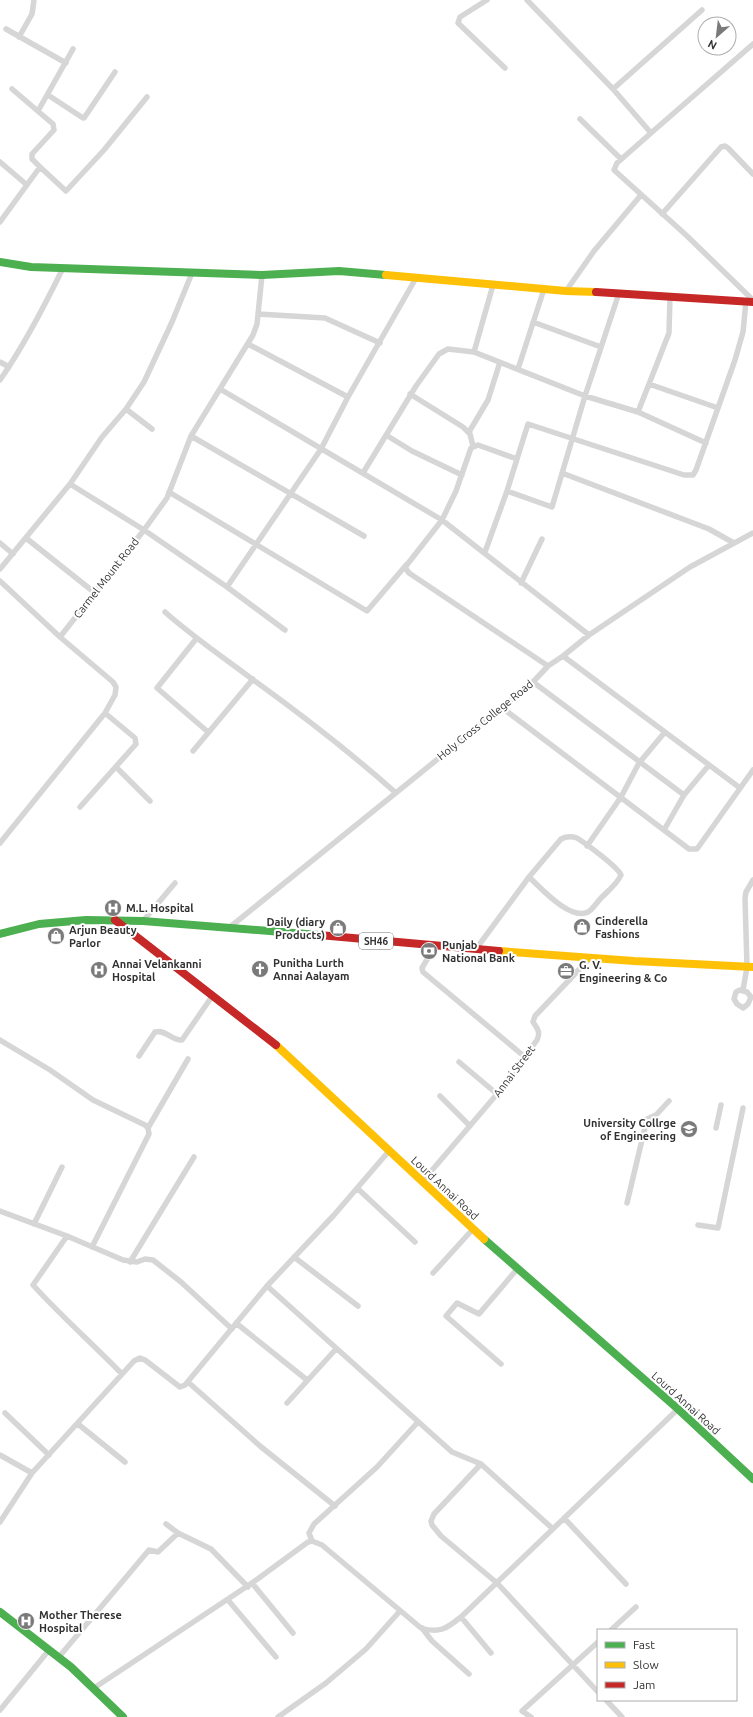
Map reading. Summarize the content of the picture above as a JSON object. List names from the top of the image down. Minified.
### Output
{"streets":{"street":["Carmel Mount Road","Holy Cross College Road","SH46","Annai Street","Lourd Annai Road"]},"crossings":[["Holy Cross College Road","SH46"],["SH46","Annai Street"],["SH46","Lourd Annai Road"],["Annai Street","Lourd Annai Road"]],"places":{"hospital":["M.L. Hospital","Annai Velankanni Hospital","Mother Therese Hospital"],"shop":["Cinderella Fashions","Daily (diary Products)","Arjun Beauty Parlor"],"bank":["Punjab National Bank"],"church":["Punitha Lurth Annai Aalayam"],"office":["G. V. Engineering & Co"],"school or university":["University Collrge of Engineering"]},"legend":["Fast","Slow","Jam"],"north":"bottom left"}
